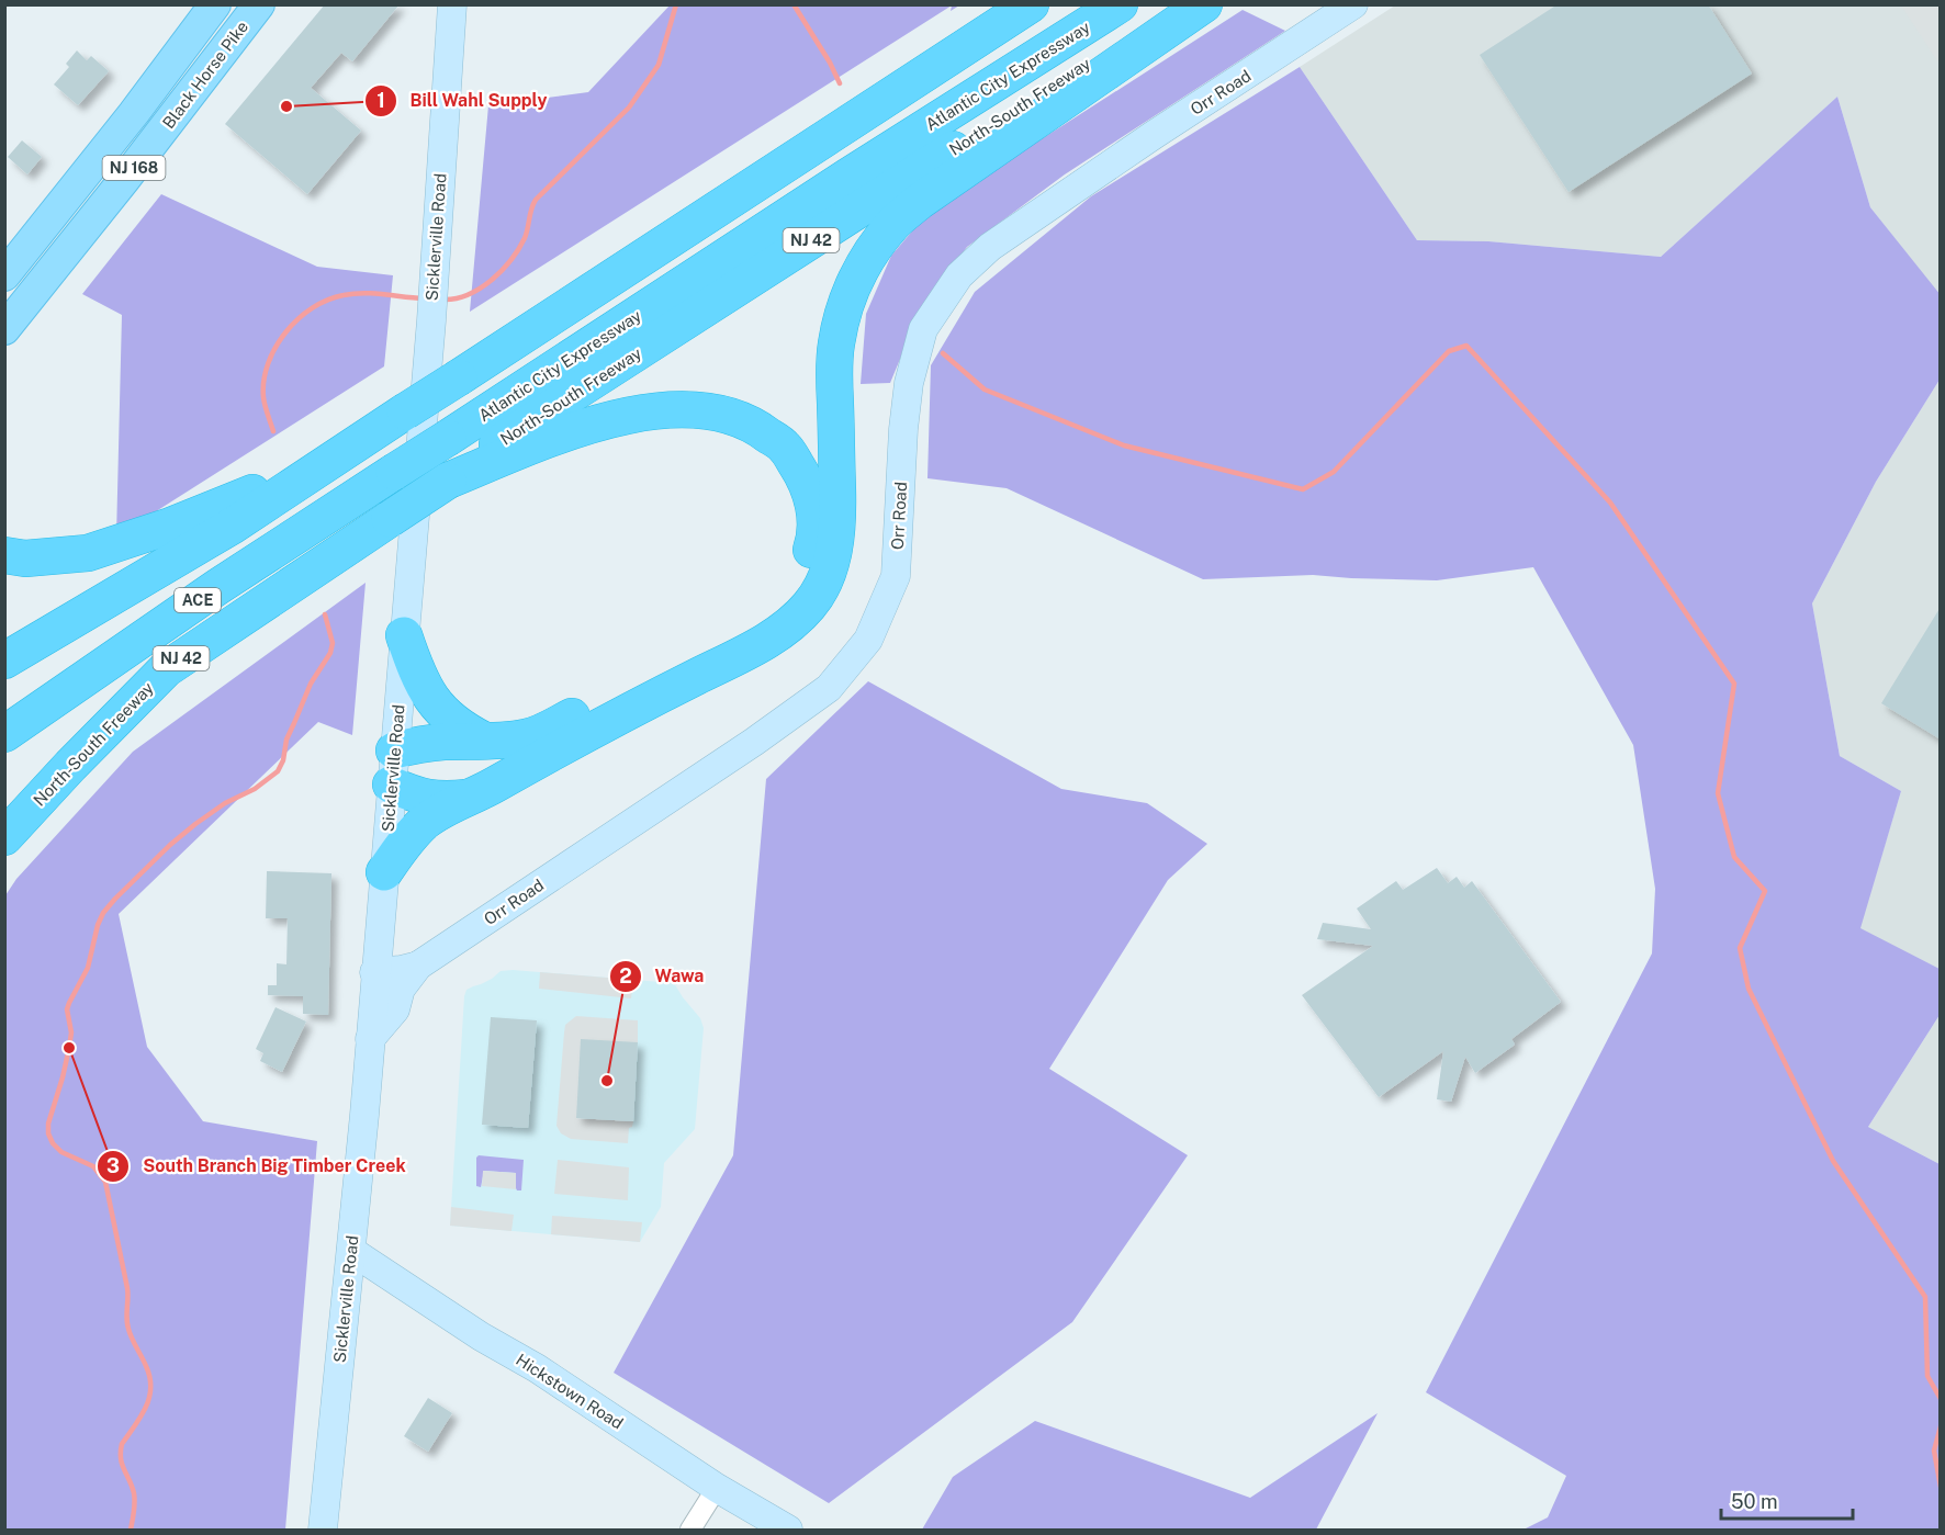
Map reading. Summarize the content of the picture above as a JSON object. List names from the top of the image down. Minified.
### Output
{"streets":{"highway":["Atlantic City Expressway","North-South Freeway","NJ 42","ACE"],"main road":["Black Horse Pike","NJ 168"],"street":["Orr Road","Sicklerville Road","Hickstown Road"]},"crossings":[["Orr Road","Sicklerville Road"],["Sicklerville Road","Hickstown Road"]],"places":["Bill Wahl Supply","South Branch Big Timber Creek","Wawa"],"scale_bar":"50 m"}
